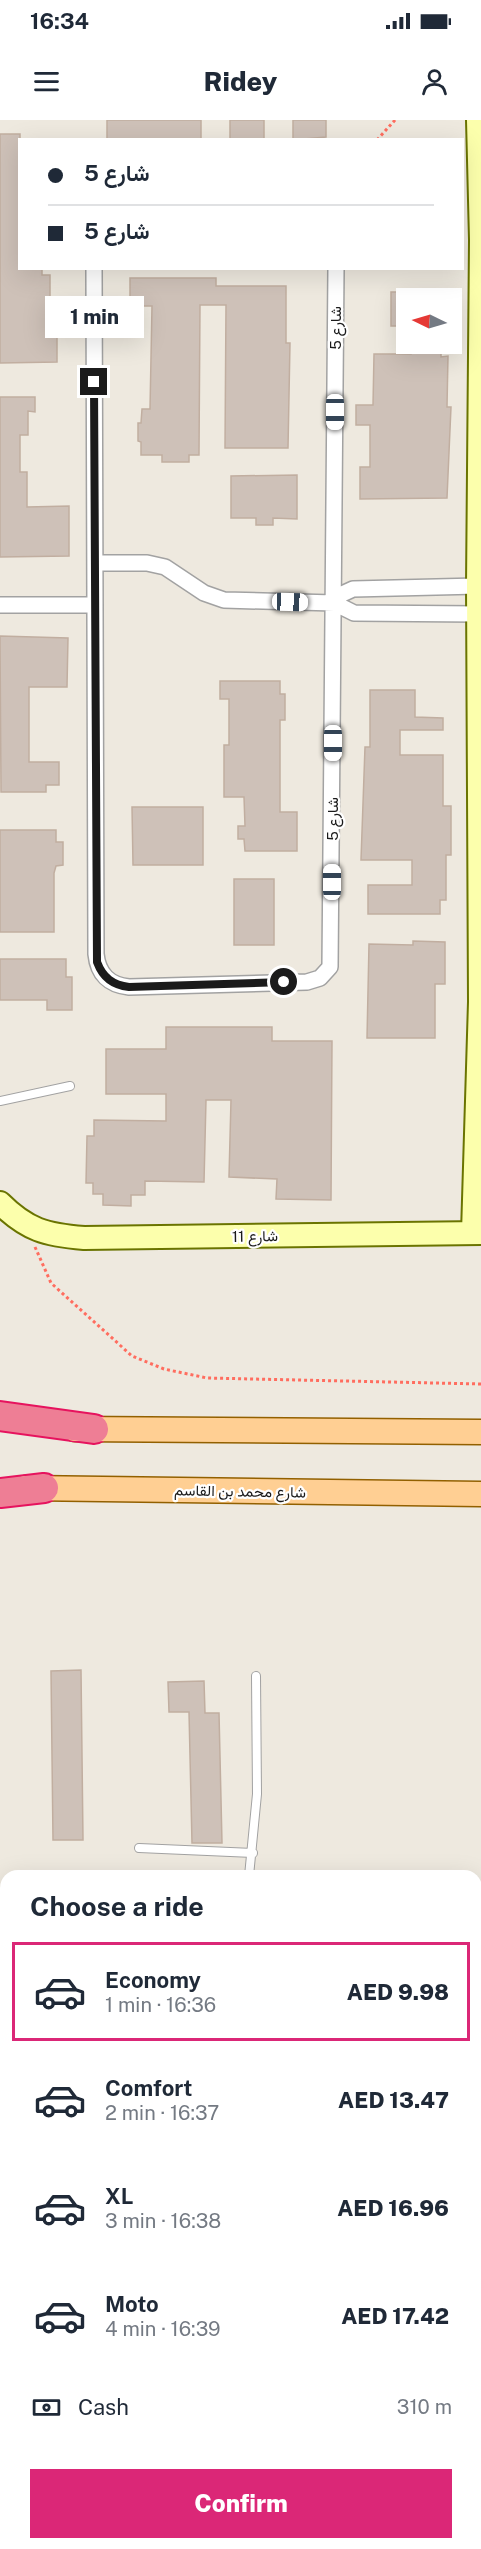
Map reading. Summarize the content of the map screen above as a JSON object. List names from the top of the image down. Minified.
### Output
{"streets":{"main road":["شارع محمد بن القاسم"],"street":["شارع 5","شارع 11"]},"north":"left","page":{"status":"16:34","header":"Ridey","banner":["شارع 5","شارع 5"],"bubble":"1 min","heading":"Choose a ride","list":[{"name":"Economy","note":"1 min · 16:36","value":"AED 9.98"},{"name":"Comfort","note":"2 min · 16:37","value":"AED 13.47"},{"name":"XL","note":"3 min · 16:38","value":"AED 16.96"},{"name":"Moto","note":"4 min · 16:39","value":"AED 17.42"}],"pay":["Cash","310 m"],"buttons":"Confirm"}}
